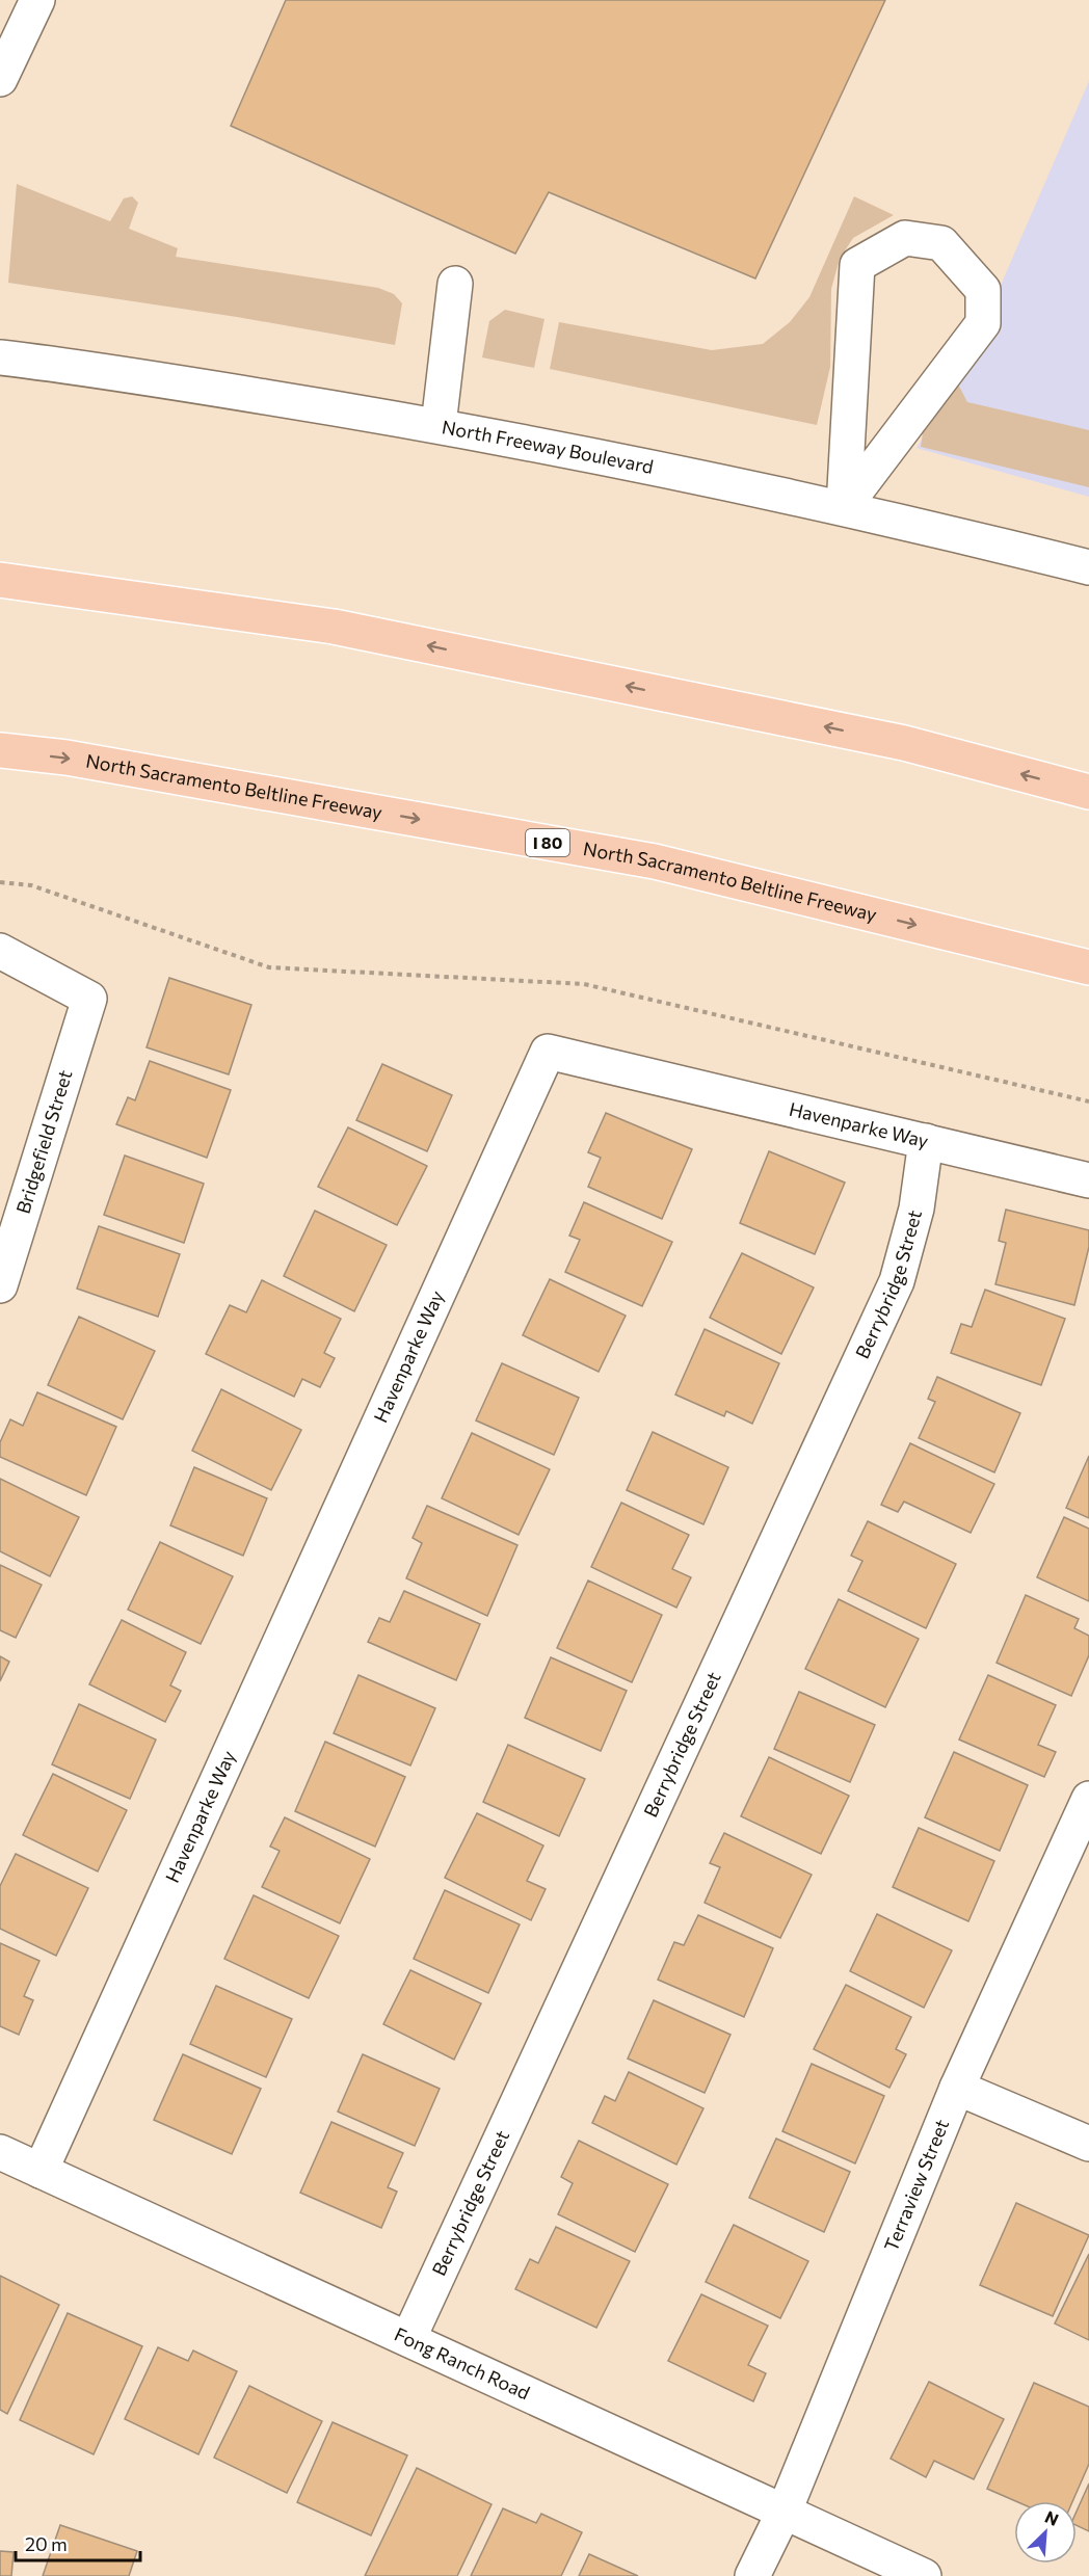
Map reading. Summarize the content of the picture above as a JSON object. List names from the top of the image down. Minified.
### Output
{"streets":{"highway":["North Sacramento Beltline Freeway","I 80"],"street":["North Freeway Boulevard","Havenparke Way","Bridgefield Street","Berrybridge Street","Terraview Street","Fong Ranch Road"]},"crossings":[["Havenparke Way","Berrybridge Street"],["Havenparke Way","Fong Ranch Road"],["Berrybridge Street","Fong Ranch Road"],["Terraview Street","Fong Ranch Road"]],"scale_bar":"20 m","north":"top right"}
